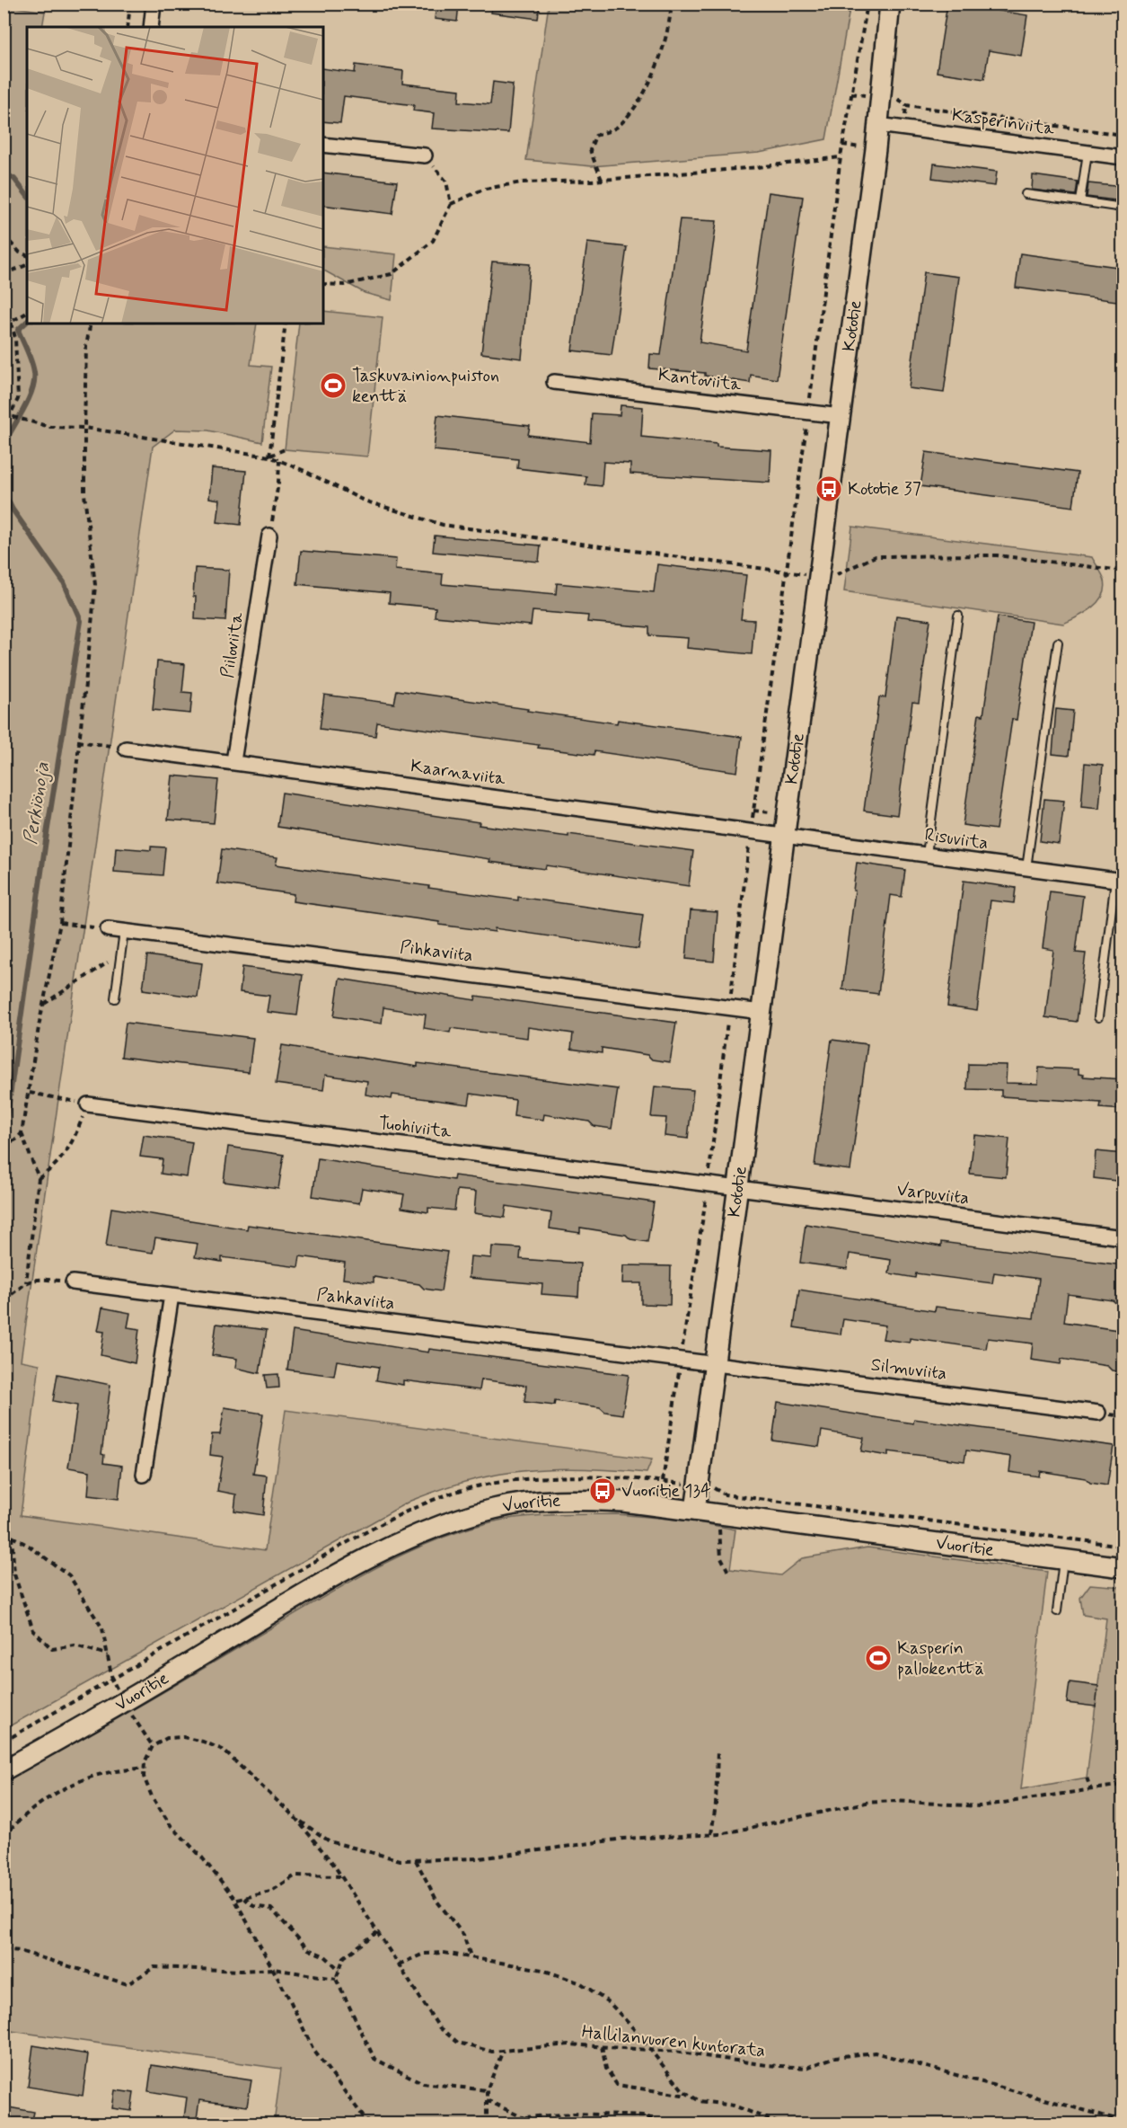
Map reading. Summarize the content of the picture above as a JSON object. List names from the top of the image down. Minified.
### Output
{"streets":{"street":["Kasperinviita","Kototie","Kantoviita","Piiloviita","Kaarnaviita","Risuviita","Pihkaviita","Tuohiviita","Varpuviita","Pahkaviita","Silmuviita","Vuoritie"],"path":["Hallilanvuoren kuntorata"]},"crossings":[["Kasperinviita","Kototie"],["Kototie","Kantoviita"],["Kototie","Kaarnaviita"],["Kototie","Risuviita"],["Kototie","Pihkaviita"],["Kototie","Tuohiviita"],["Kototie","Varpuviita"],["Kototie","Pahkaviita"],["Kototie","Silmuviita"],["Kototie","Vuoritie"],["Piiloviita","Kaarnaviita"],["Kaarnaviita","Risuviita"],["Tuohiviita","Varpuviita"],["Pahkaviita","Silmuviita"]],"water":["Perkiönoja"],"places":{"sports":["Taskuvainionpuiston kenttä","Kasperin pallokenttä"],"bus stop":["Kototie 37","Vuoritie 134"]}}
